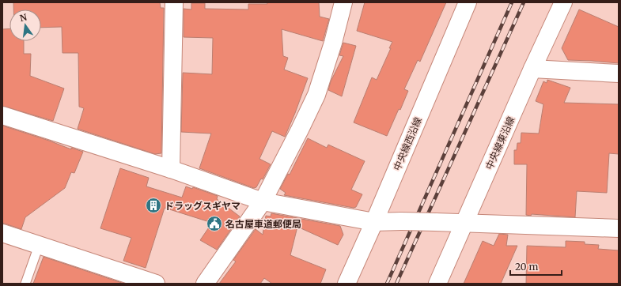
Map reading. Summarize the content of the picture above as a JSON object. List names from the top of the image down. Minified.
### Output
{"streets":{"street":["中央線東沿線","中央線西沿線"]},"places":{"building":["ドラッグスギヤマ"],"public building":["名古屋車道郵便局"]},"scale_bar":"20 m","north":"top"}
